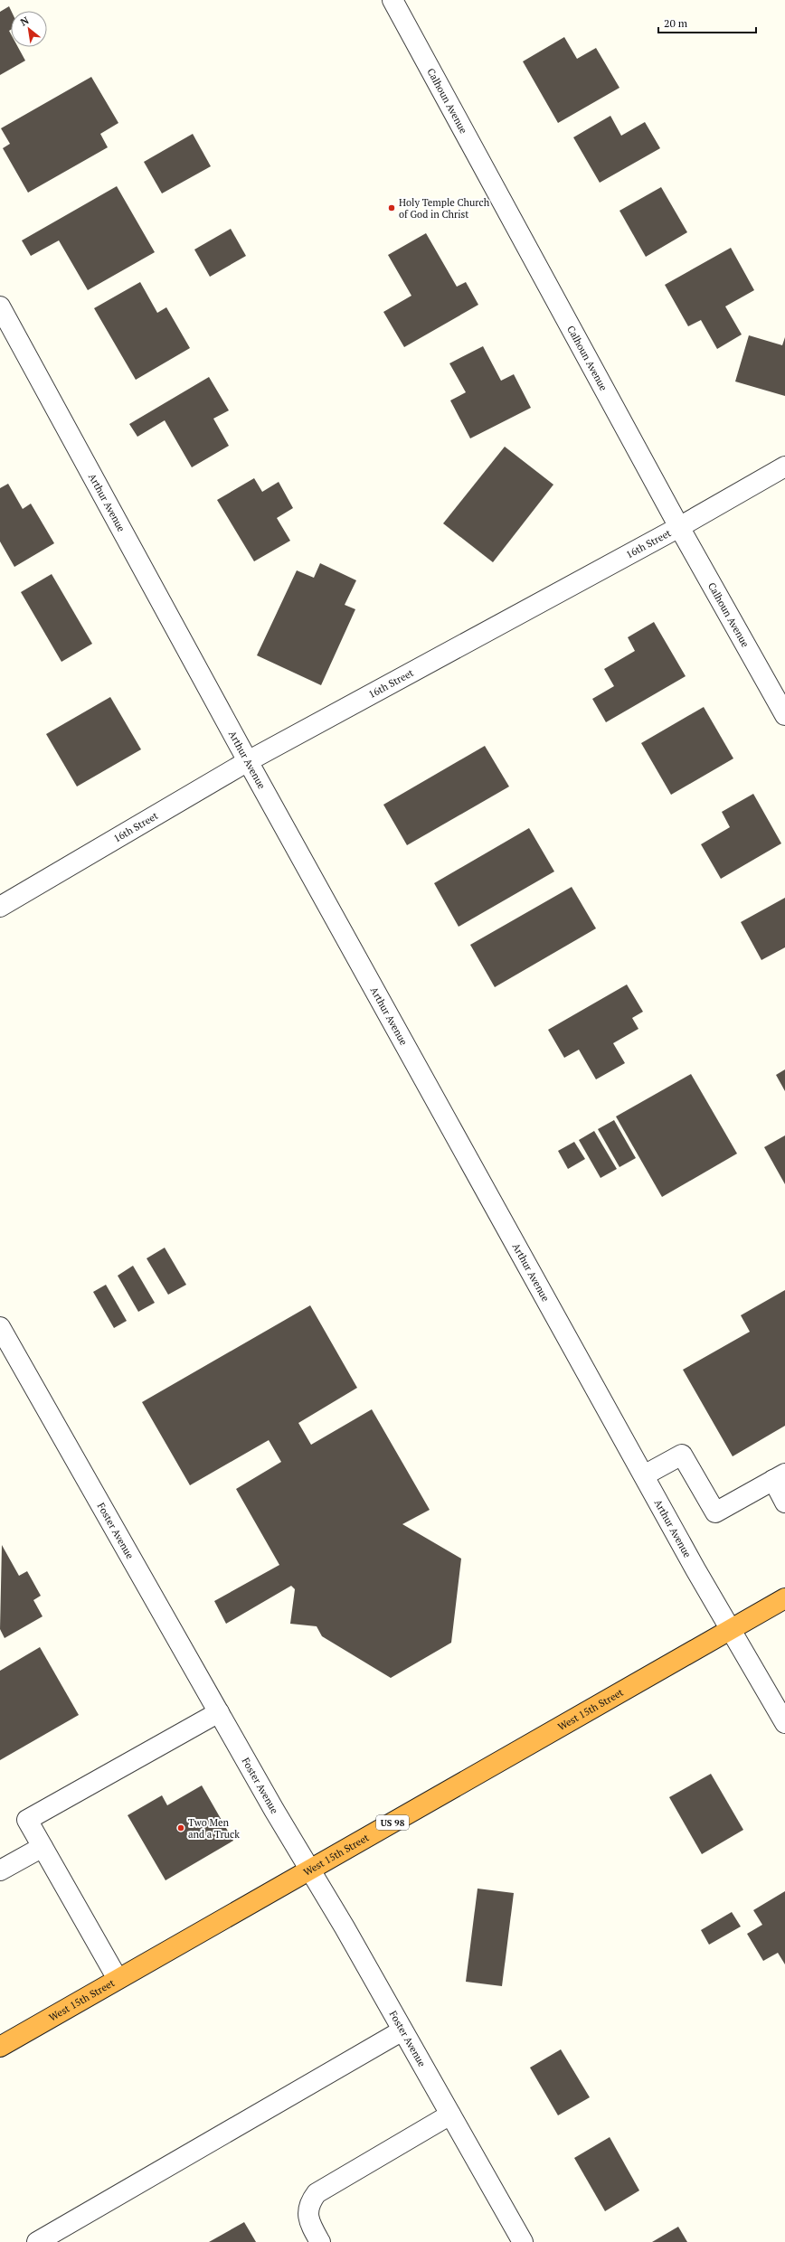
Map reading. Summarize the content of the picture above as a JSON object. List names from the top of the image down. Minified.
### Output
{"streets":{"highway":["West 15th Street","US 98"],"street":["Calhoun Avenue","Arthur Avenue","16th Street","Foster Avenue"]},"crossings":[["Calhoun Avenue","16th Street"],["Arthur Avenue","16th Street"],["Arthur Avenue","West 15th Street"],["Foster Avenue","West 15th Street"]],"places":["Holy Temple Church of God in Christ","Two Men and a Truck"],"scale_bar":"20 m","north":"top left"}
